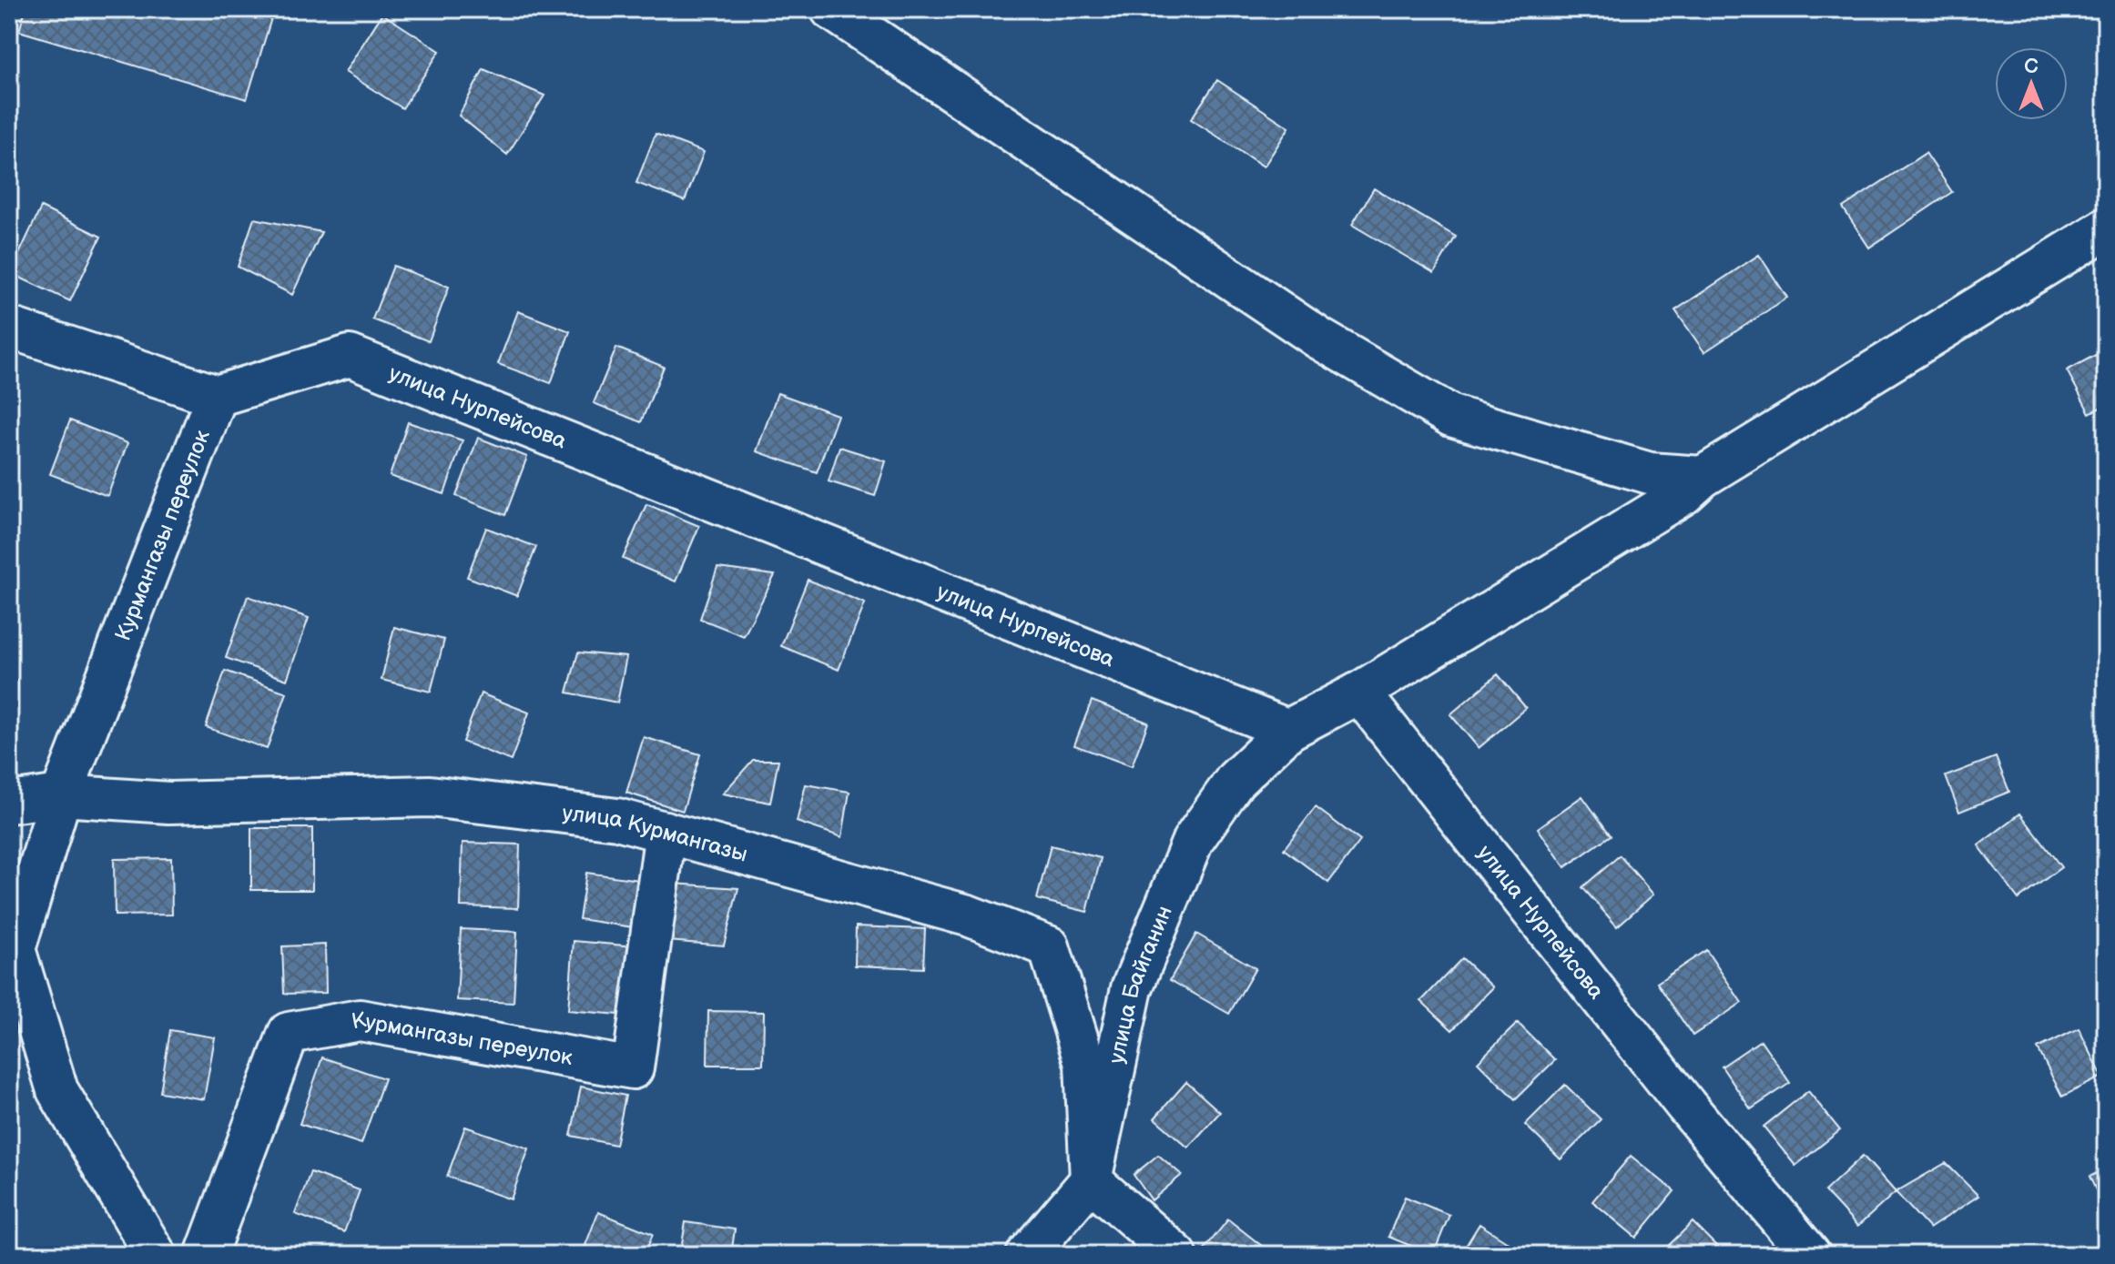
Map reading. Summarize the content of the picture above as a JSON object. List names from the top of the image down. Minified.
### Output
{"streets":{"street":["улица Нурпейсова","Курмангазы переулок","улица Курмангазы","улица Байганин"]},"crossings":[["улица Нурпейсова","Курмангазы переулок"],["улица Нурпейсова","улица Байганин"],["Курмангазы переулок","улица Курмангазы"],["улица Курмангазы","улица Байганин"]],"north":"top"}
